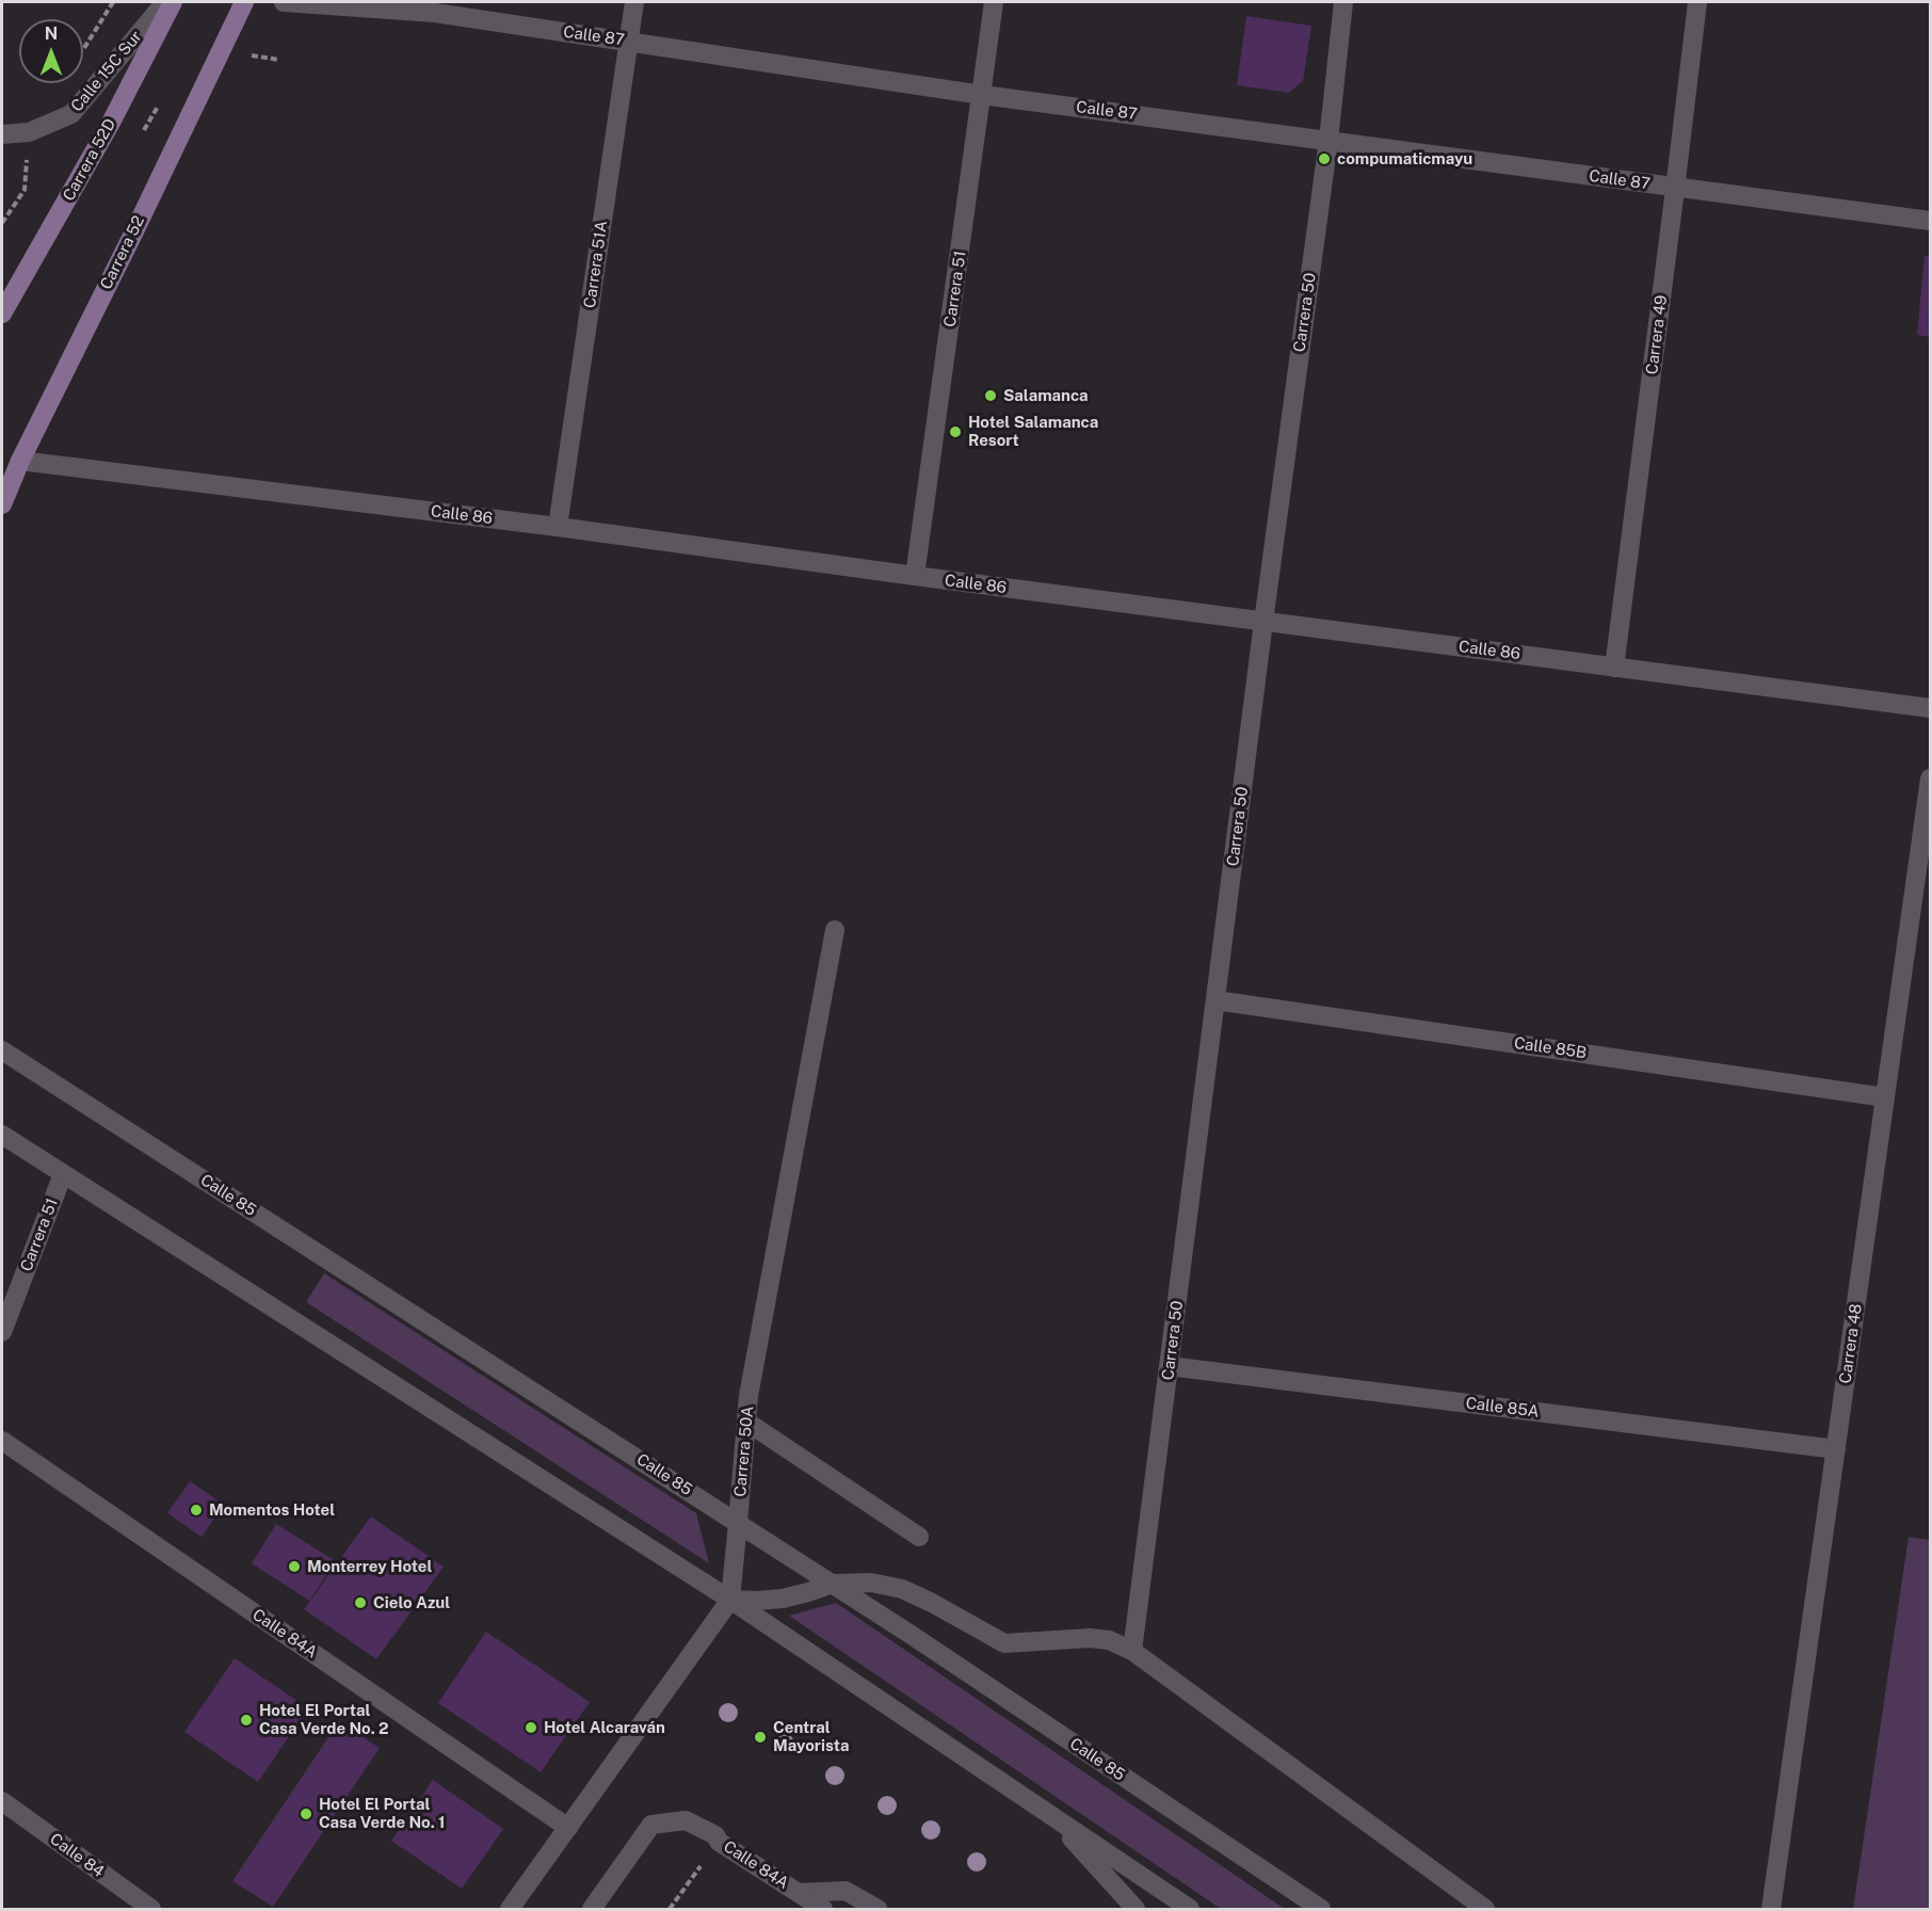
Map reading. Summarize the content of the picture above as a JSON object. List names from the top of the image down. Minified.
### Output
{"streets":{"main road":["Carrera 52D","Carrera 52"],"street":["Calle 87","Calle 15C Sur","Carrera 51A","Carrera 51","Carrera 50","Carrera 49","Calle 86","Calle 85B","Calle 85","Carrera 48","Calle 85A","Carrera 50A","Calle 84A","Calle 84"]},"crossings":[["Calle 87","Carrera 51A"],["Calle 87","Carrera 51"],["Calle 87","Carrera 50"],["Calle 87","Carrera 49"],["Carrera 52","Calle 86"],["Carrera 51A","Calle 86"],["Carrera 51","Calle 86"],["Carrera 50","Calle 86"],["Carrera 50","Calle 85B"],["Carrera 50","Calle 85A"],["Carrera 49","Calle 86"],["Calle 85B","Carrera 48"],["Calle 85","Carrera 50A"],["Carrera 48","Calle 85A"],["Carrera 50A","Calle 84A"]],"places":["compumaticmayu","Salamanca","Hotel Salamanca Resort","Momentos Hotel","Monterrey Hotel","Cielo Azul","Hotel El Portal Casa Verde No. 2","Hotel Alcaraván","Central Mayorista","Hotel El Portal Casa Verde No. 1"],"north":"top"}
